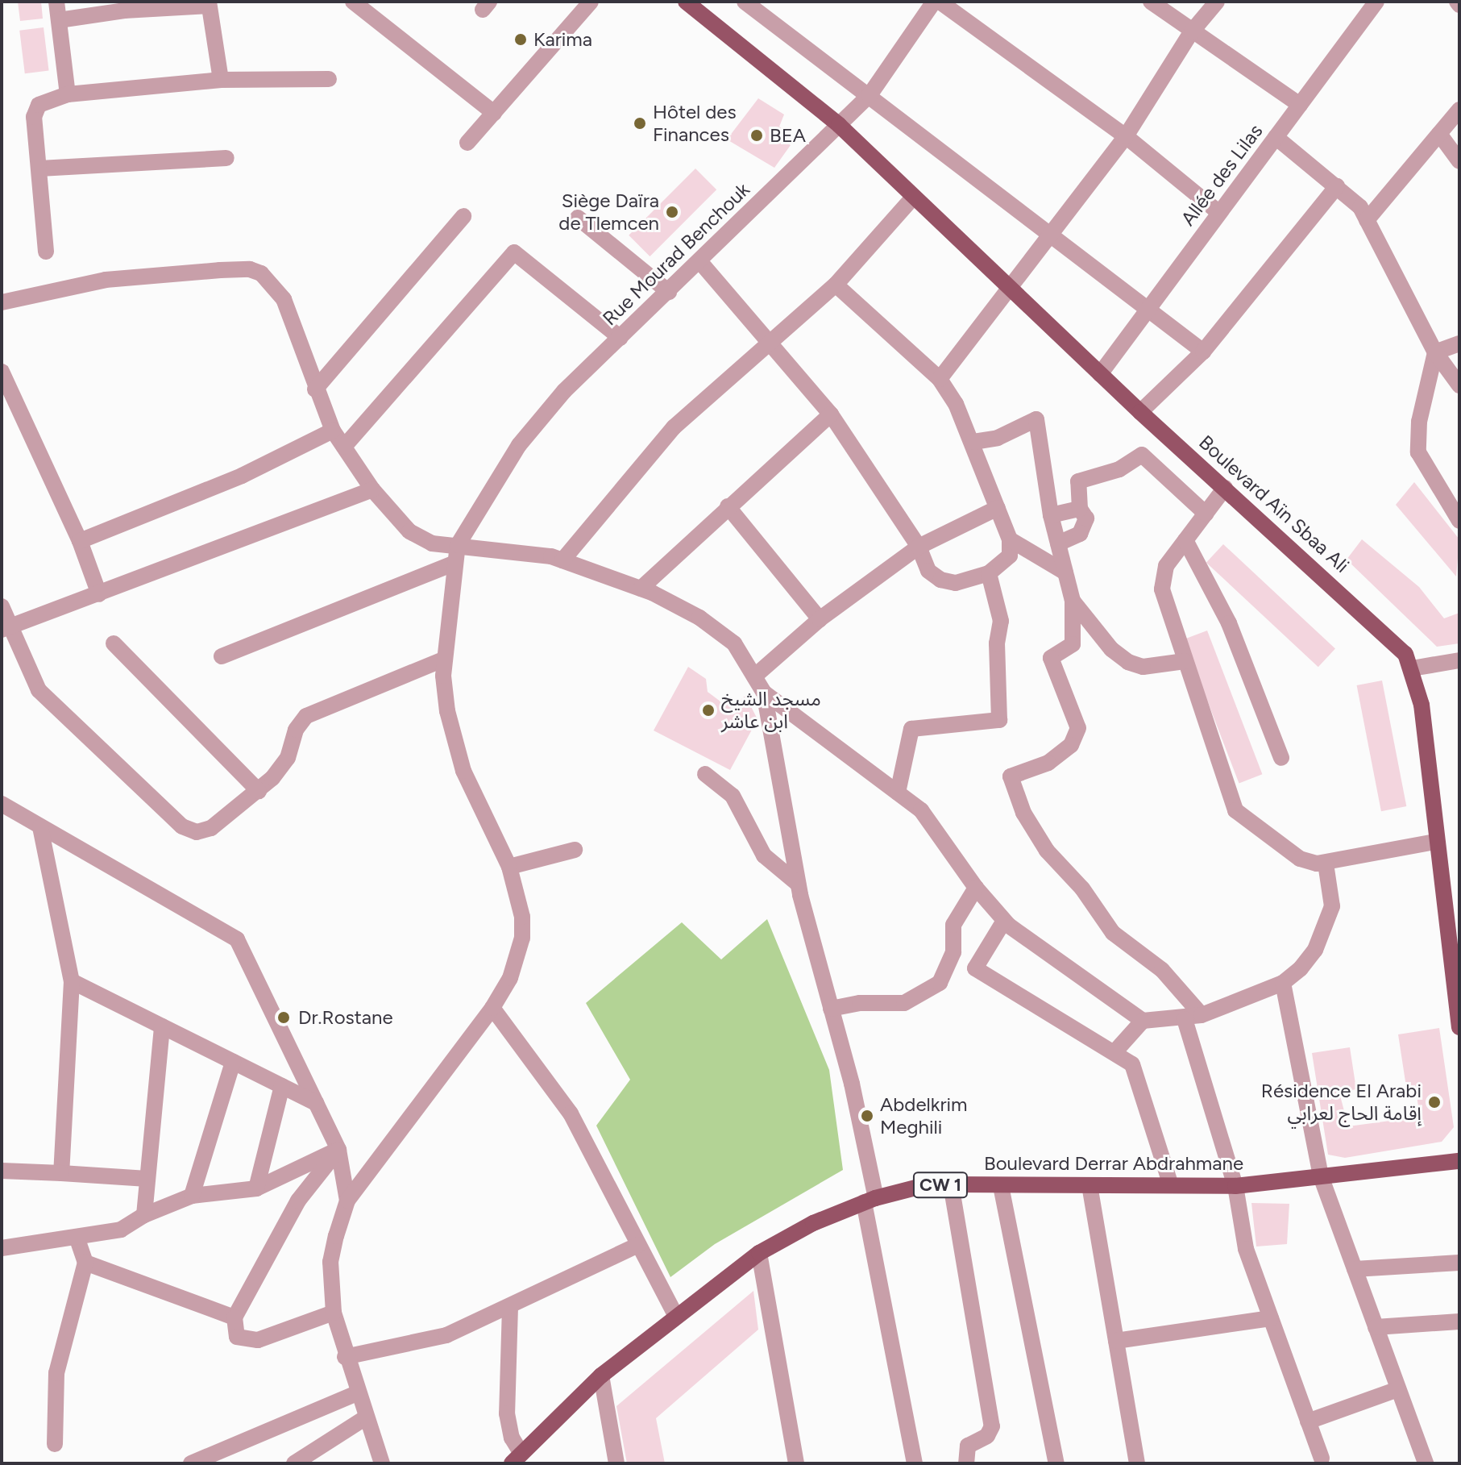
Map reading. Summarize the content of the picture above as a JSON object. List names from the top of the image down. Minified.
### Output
{"streets":{"main road":["Boulevard Aïn Sbaa Ali","Boulevard Derrar Abdrahmane","CW 1"],"street":["Allée des Lilas","Rue Mourad Benchouk"]},"crossings":[["Allée des Lilas","Boulevard Aïn Sbaa Ali"],["Rue Mourad Benchouk","Boulevard Aïn Sbaa Ali"]],"places":["Karima","Hôtel des Finances","BEA","Siège Daïra de Tlemcen","مسجد الشيخ ابن عاشر","Dr.Rostane","Résidence El Arabi إقامة الحاج لعرابي","Abdelkrim Meghili"]}
